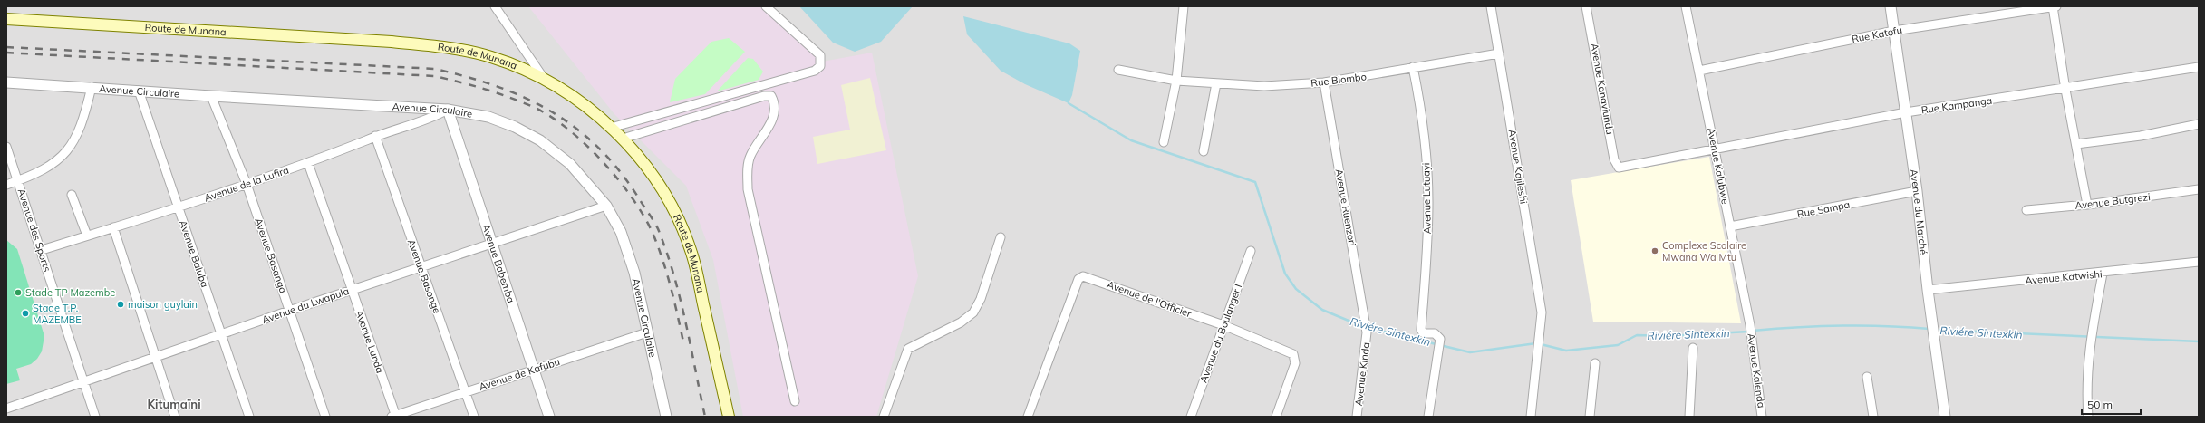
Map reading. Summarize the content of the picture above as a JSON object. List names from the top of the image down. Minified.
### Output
{"streets":{"main road":["Route de Munana"],"street":["Rue Katofu","Rue Biombo","Avenue Kanaviundu","Avenue Circulaire","Rue Kampanga","Avenue Kalubwe","Avenue Kajileshi","Avenue de la Lufira","Avenue Lutuayi","Avenue Butgrezi","Avenue Ruenzori","Rue Sampa","Avenue du Marché","Avenue des Sports","Avenue Baluba","Avenue Basanga","Avenue Babemba","Avenue Basonge","Avenue Katwishi","Avenue de l'Officier","Avenue du Lwapula","Avenue du Boulanger I","Avenue Lunda","Avenue Kalenda","Avenue de Kafubu","Avenue Kinda"]},"crossings":[["Rue Katofu","Avenue Kalubwe"],["Rue Katofu","Avenue du Marché"],["Rue Biombo","Avenue Kajileshi"],["Rue Biombo","Avenue Lutuayi"],["Rue Biombo","Avenue Ruenzori"],["Avenue Kanaviundu","Rue Kampanga"],["Avenue Circulaire","Avenue de la Lufira"],["Avenue Circulaire","Avenue Baluba"],["Avenue Circulaire","Avenue Basanga"],["Avenue Circulaire","Avenue Babemba"],["Avenue Circulaire","Avenue du Lwapula"],["Avenue Circulaire","Avenue de Kafubu"],["Rue Kampanga","Avenue Kalubwe"],["Rue Kampanga","Avenue du Marché"],["Avenue Kalubwe","Rue Sampa"],["Avenue Kalubwe","Avenue Kalenda"],["Avenue de la Lufira","Avenue des Sports"],["Avenue de la Lufira","Avenue Baluba"],["Avenue de la Lufira","Avenue Basanga"],["Avenue de la Lufira","Avenue Babemba"],["Avenue de la Lufira","Avenue Basonge"],["Avenue de la Lufira","Avenue Lunda"],["Avenue Ruenzori","Avenue Kinda"],["Rue Sampa","Avenue du Marché"],["Avenue du Marché","Avenue Katwishi"],["Avenue des Sports","Avenue du Lwapula"],["Avenue Baluba","Avenue du Lwapula"],["Avenue Basanga","Avenue du Lwapula"],["Avenue Babemba","Avenue du Lwapula"],["Avenue Babemba","Avenue de Kafubu"],["Avenue Basonge","Avenue du Lwapula"],["Avenue Basonge","Avenue de Kafubu"],["Avenue de l'Officier","Avenue du Boulanger I"],["Avenue du Lwapula","Avenue Lunda"],["Avenue Lunda","Avenue de Kafubu"]],"districts":["Kitumaïni"],"water":["Riviére Sintexkin"],"places":["Complexe Scolaire Mwana Wa Mtu","Stade TP Mazembe","maison guylain","Stade T.P. MAZEMBE"],"scale_bar":"50 m"}
